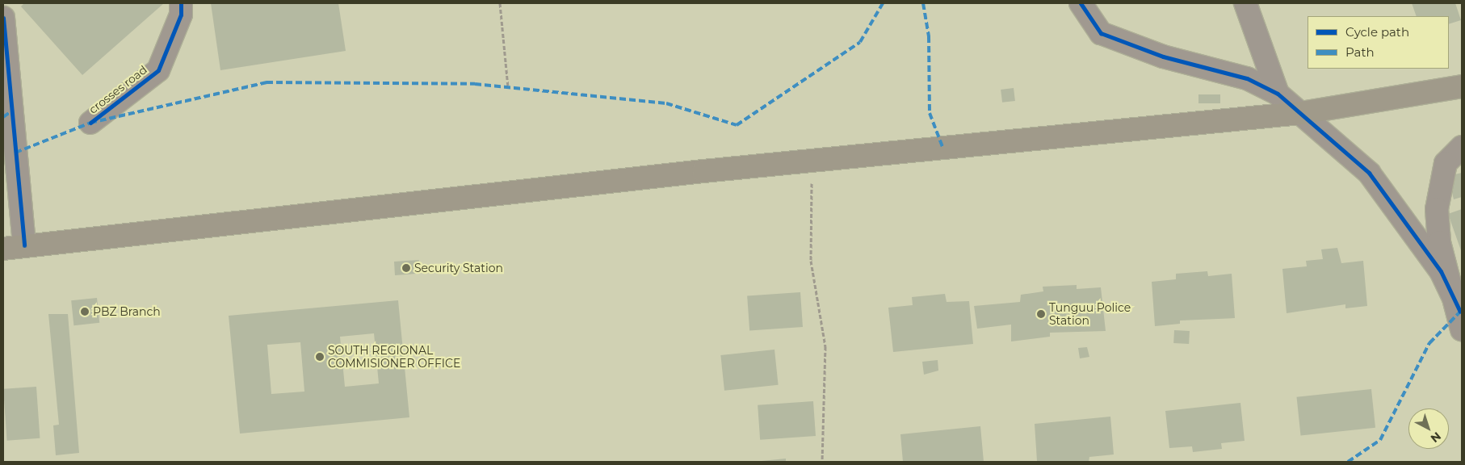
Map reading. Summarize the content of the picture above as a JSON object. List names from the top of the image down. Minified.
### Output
{"streets":{"street":["crosses road"]},"places":["Security Station","PBZ Branch","Tunguu Police Station","SOUTH REGIONAL COMMISIONER OFFICE"],"legend":["Cycle path","Path"],"north":"bottom right"}
